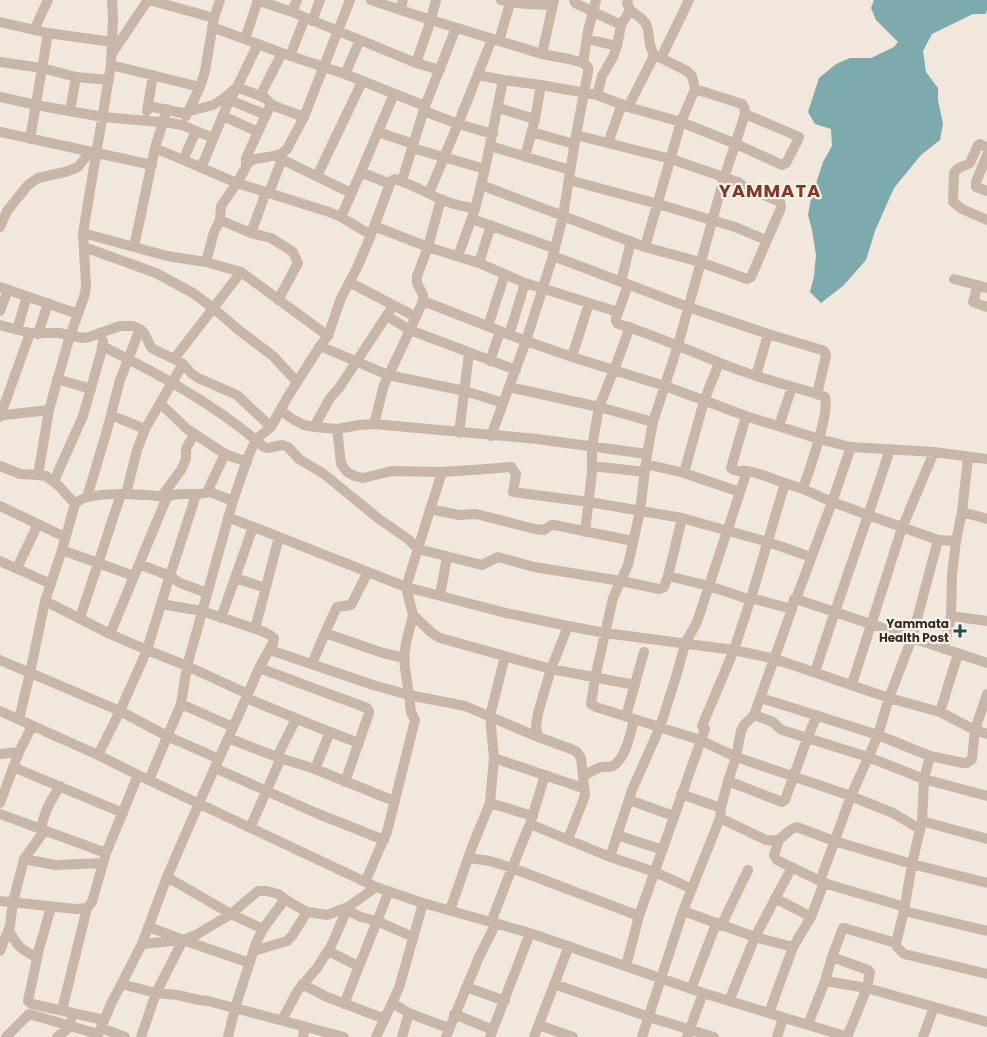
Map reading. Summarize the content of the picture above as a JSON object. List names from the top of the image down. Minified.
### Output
{"districts":["YAMMATA"],"places":{"health":["Yammata Health Post"]}}
